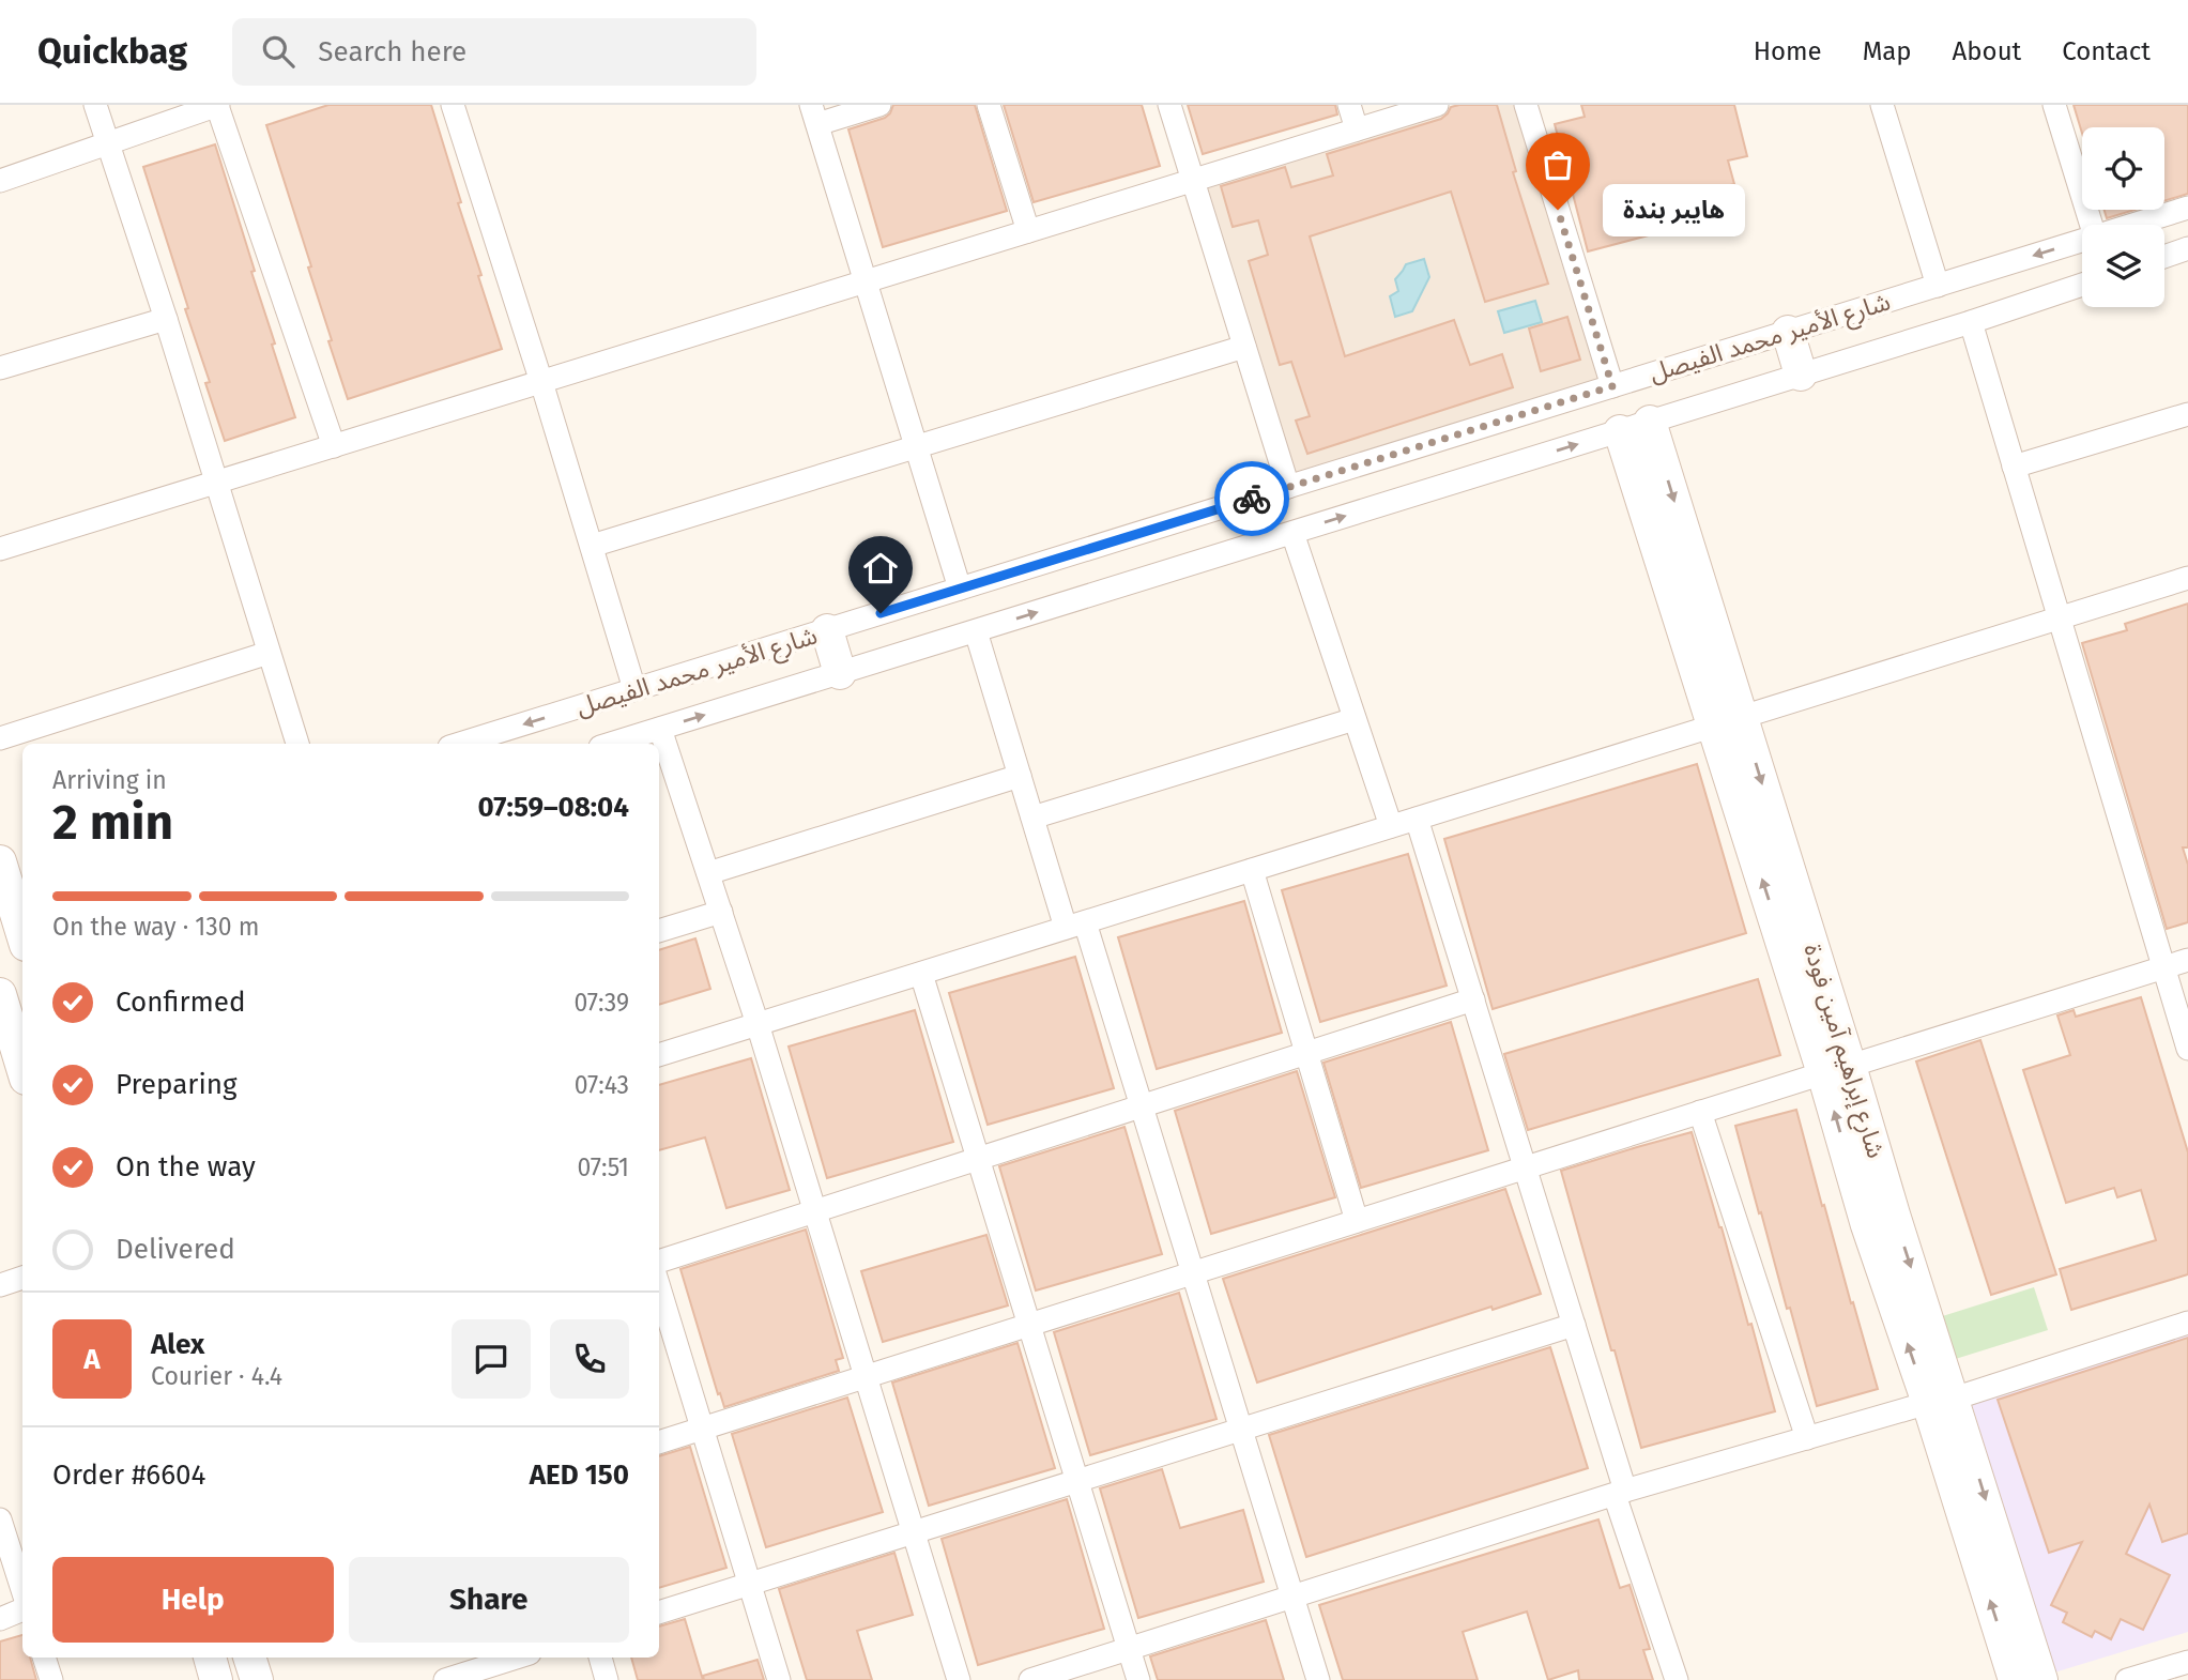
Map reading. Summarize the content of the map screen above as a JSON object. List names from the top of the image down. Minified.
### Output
{"streets":{"street":["شارع الأمير محمد الفيصل","شارع إبراهيم آمين فودة"]},"crossings":[["شارع الأمير محمد الفيصل","شارع إبراهيم آمين فودة"]],"places":["هايبر بندة"],"page":{"header":"Quickbag","search":"Search here","nav":["Home","Map","About","Contact"],"bubble":"هايبر بندة","heading":["2 min","Arriving in","07:59–08:04"],"panel":["Alex","Courier · 4.4","Order #6604","AED 150"],"bar":"On the way · 130 m","list":[["Confirmed","07:39"],["Preparing","07:43"],["On the way","07:51"],"Delivered"],"round":"A","buttons":["Help","Share"]}}
